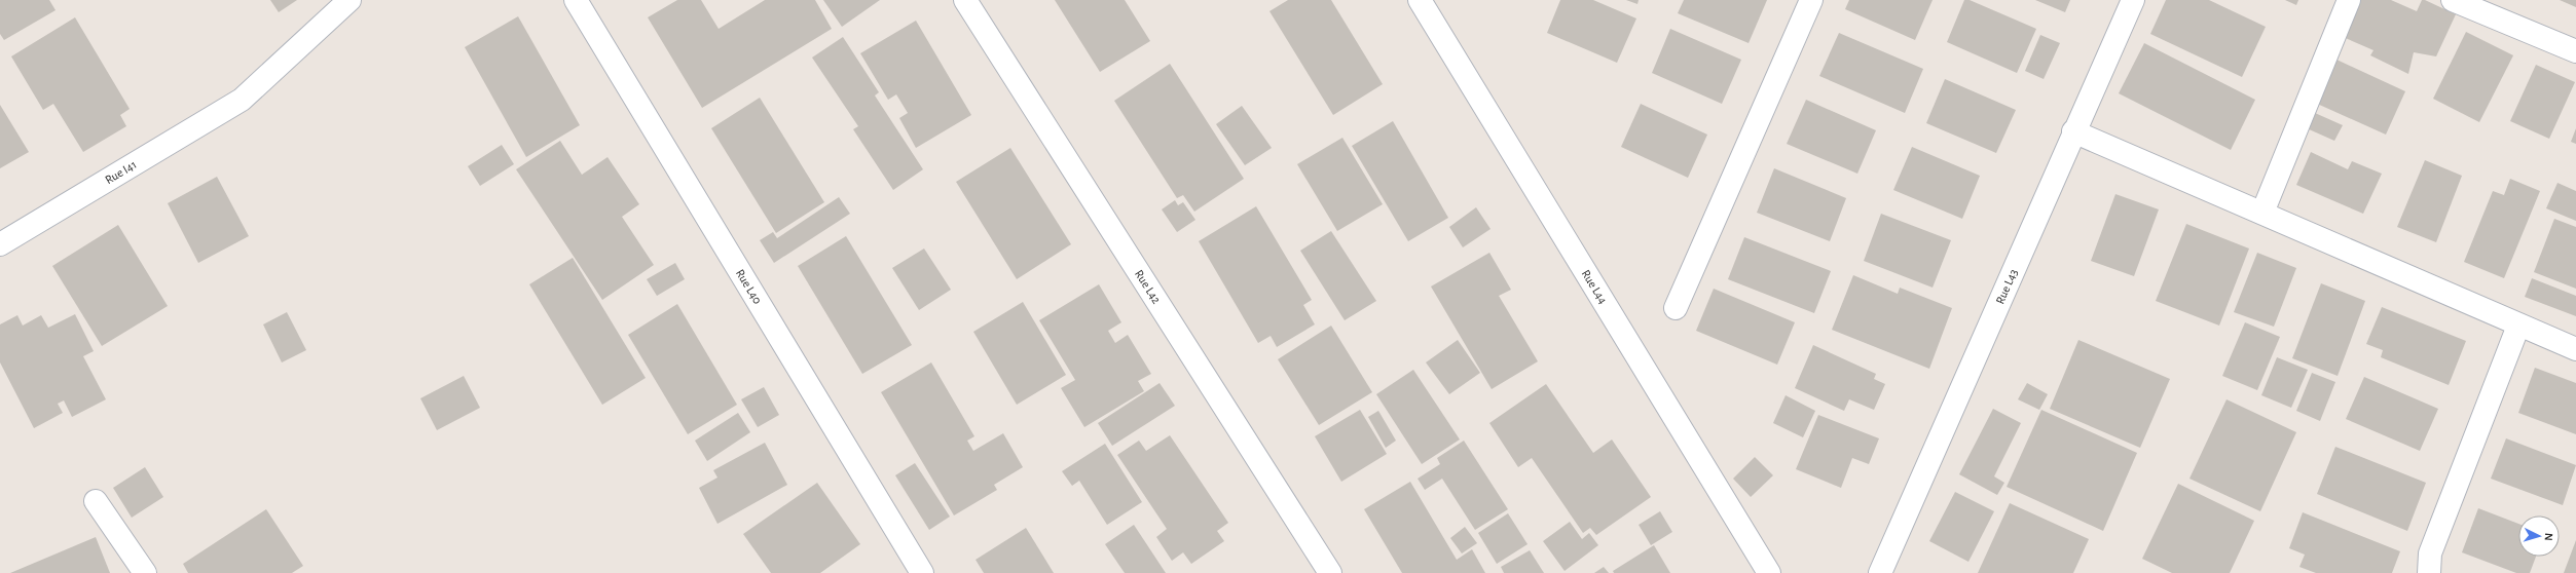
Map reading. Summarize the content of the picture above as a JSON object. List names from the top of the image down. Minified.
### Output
{"streets":{"street":["Rue I41","Rue L40","Rue L42","Rue L44","Rue L43"]},"north":"right"}
